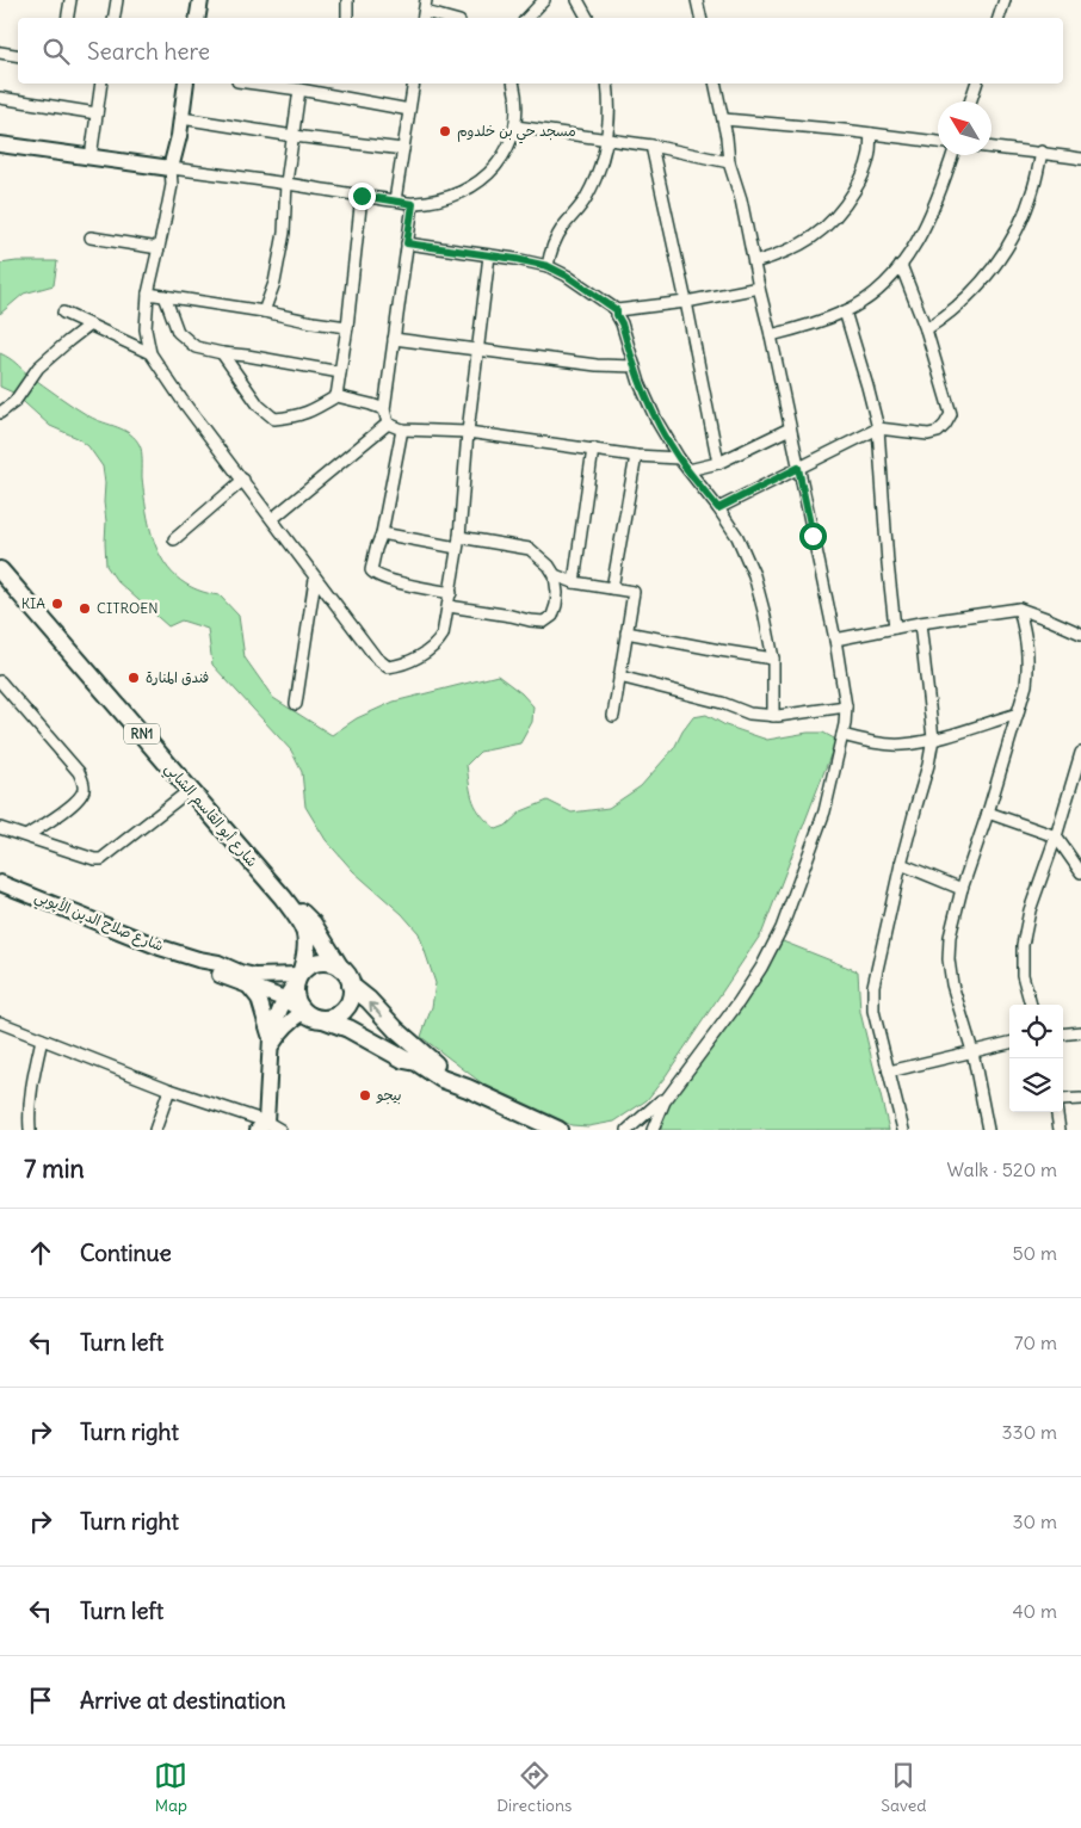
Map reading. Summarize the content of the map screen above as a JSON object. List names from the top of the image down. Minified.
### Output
{"streets":{"main road":["RN1","شارع أبو القاسم الشابي"],"street":["شارع صلاح الدين الأيوبي"]},"crossings":[["RN1","شارع أبو القاسم الشابي"],["RN1","شارع صلاح الدين الأيوبي"],["شارع أبو القاسم الشابي","شارع صلاح الدين الأيوبي"]],"places":["مسجد حي بن خلدوم","KIA","CITROEN","فندق المنارة","بيجو"],"north":"top left","page":{"search":"Search here","heading":["7 min","Walk · 520 m"],"list":[["Continue","50 m"],["Turn left","70 m"],["Turn right","330 m"],["Turn right","30 m"],["Turn left","40 m"],"Arrive at destination"],"nav":["Map","Directions","Saved"]}}
